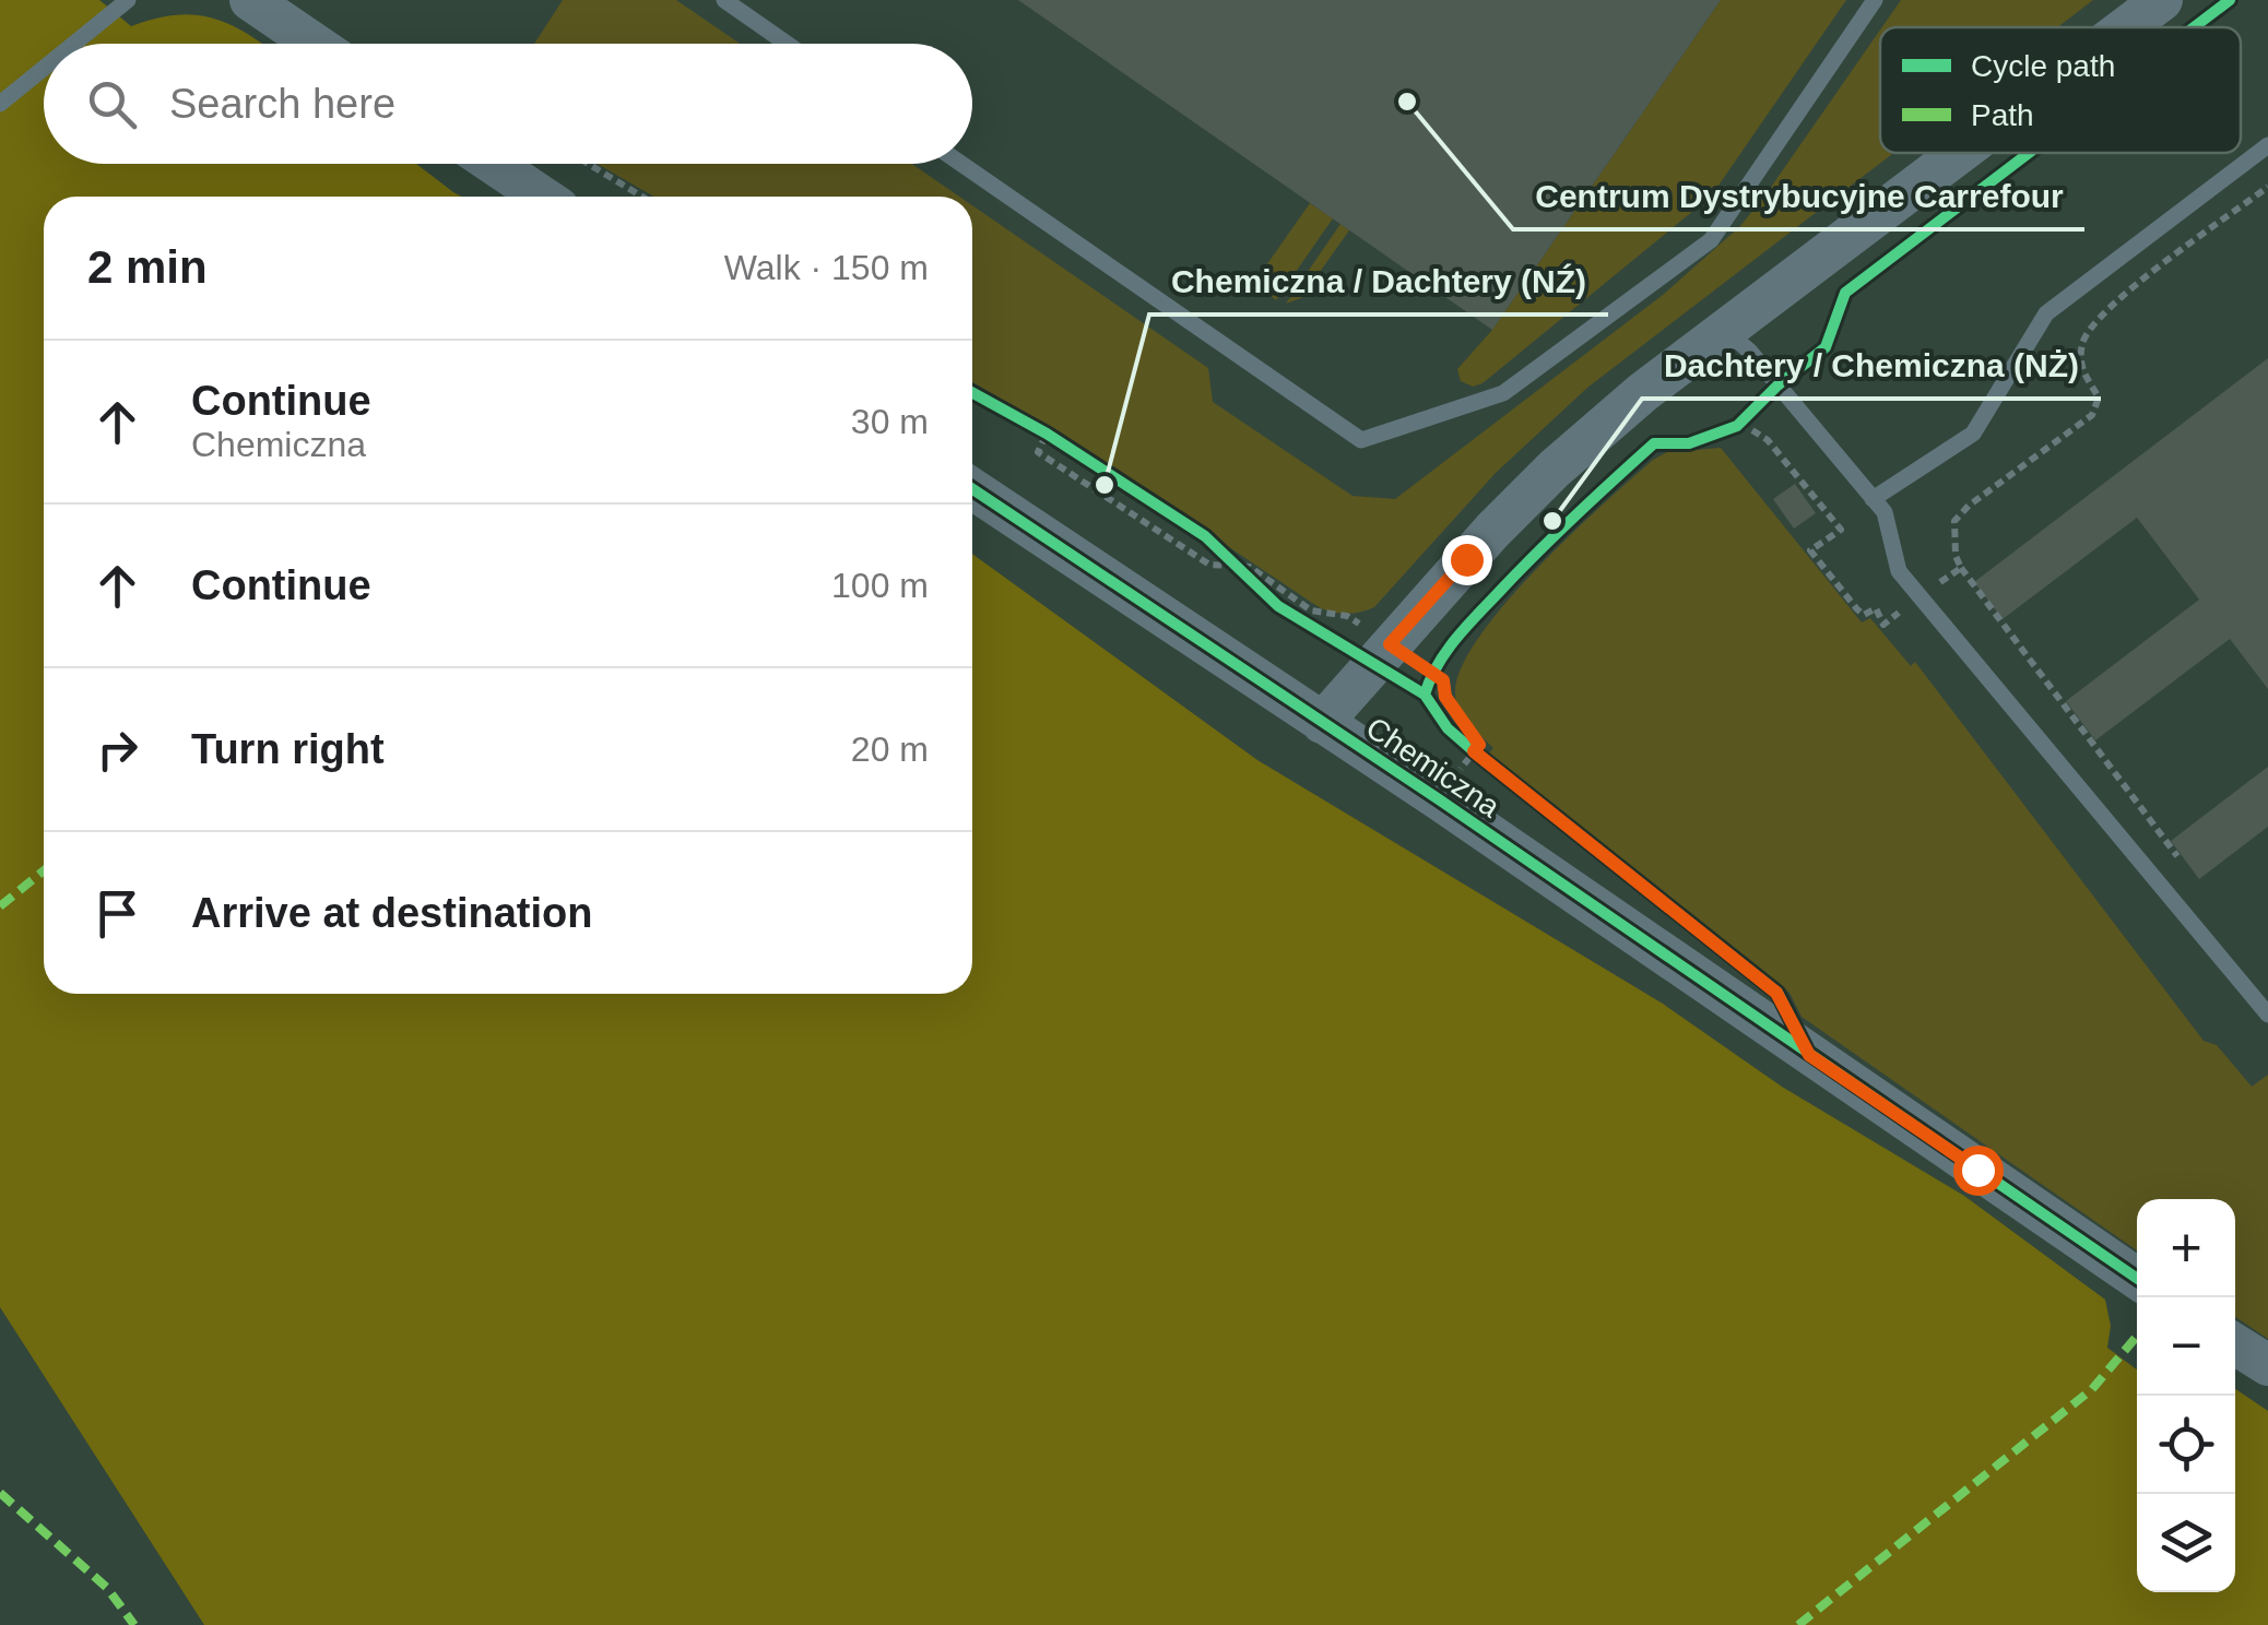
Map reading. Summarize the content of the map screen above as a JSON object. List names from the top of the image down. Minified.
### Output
{"streets":{"street":["Chemiczna"]},"places":["Centrum Dystrybucyjne Carrefour","Chemiczna / Dachtery (NŹ)","Dachtery / Chemiczna (NŻ)"],"legend":["Cycle path","Path"],"page":{"search":"Search here","heading":["2 min","Walk · 150 m"],"list":[["Continue","Chemiczna","30 m"],["Continue","100 m"],["Turn right","20 m"],"Arrive at destination"],"map_buttons":["+","−"]}}
